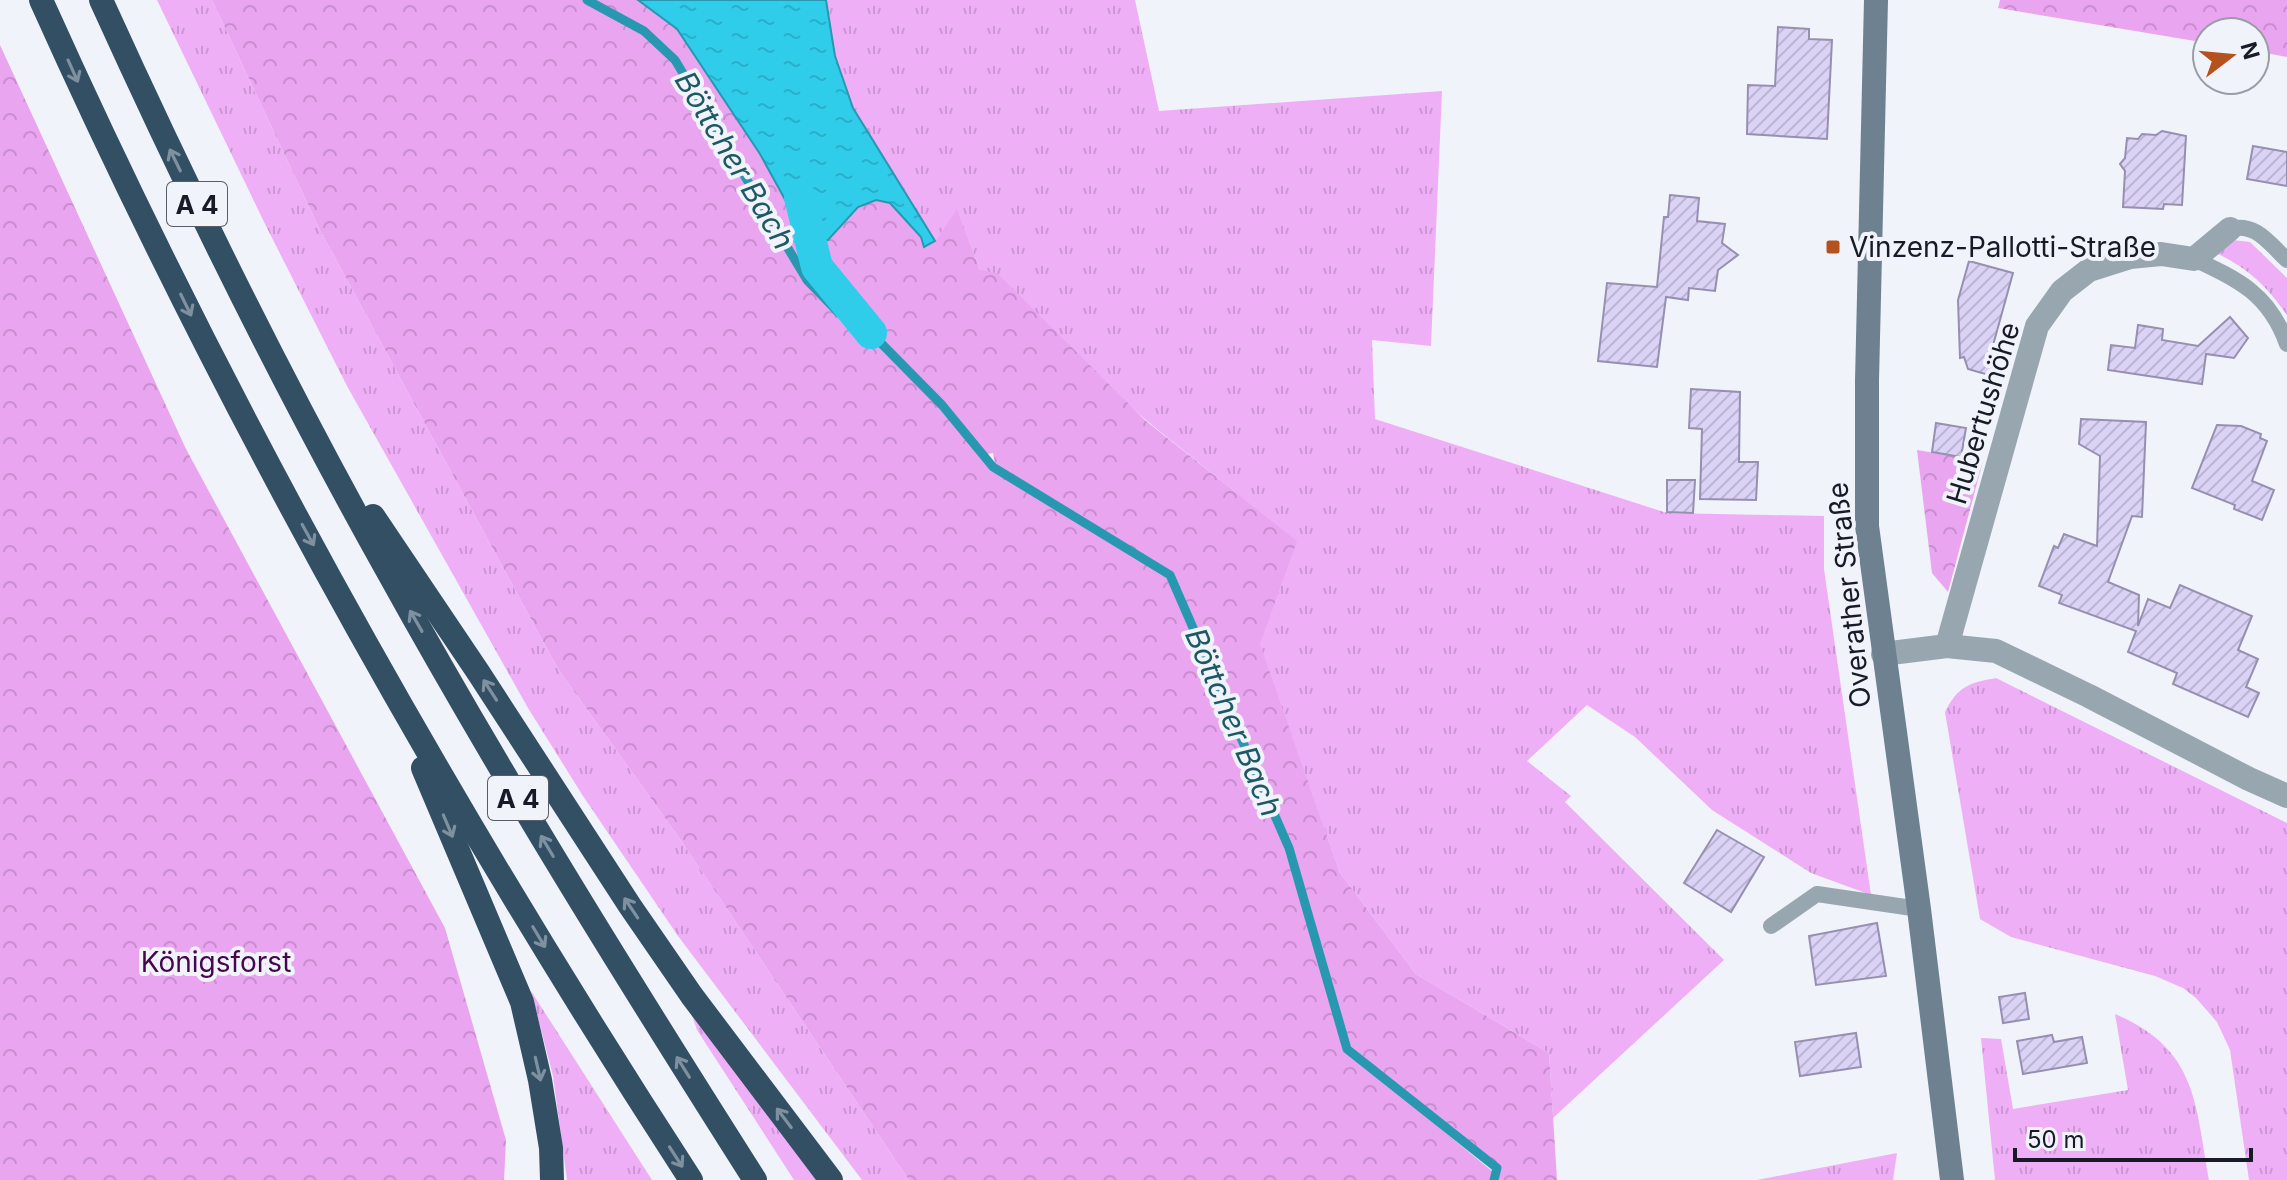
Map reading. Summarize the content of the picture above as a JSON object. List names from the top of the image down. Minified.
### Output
{"streets":{"highway":["A 4"],"main road":["Overather Straße"],"street":["Hubertushöhe"]},"water":["Böttcher Bach"],"parks":["Königsforst"],"places":{"transit":["Vinzenz-Pallotti-Straße"]},"scale_bar":"50 m","north":"right"}
